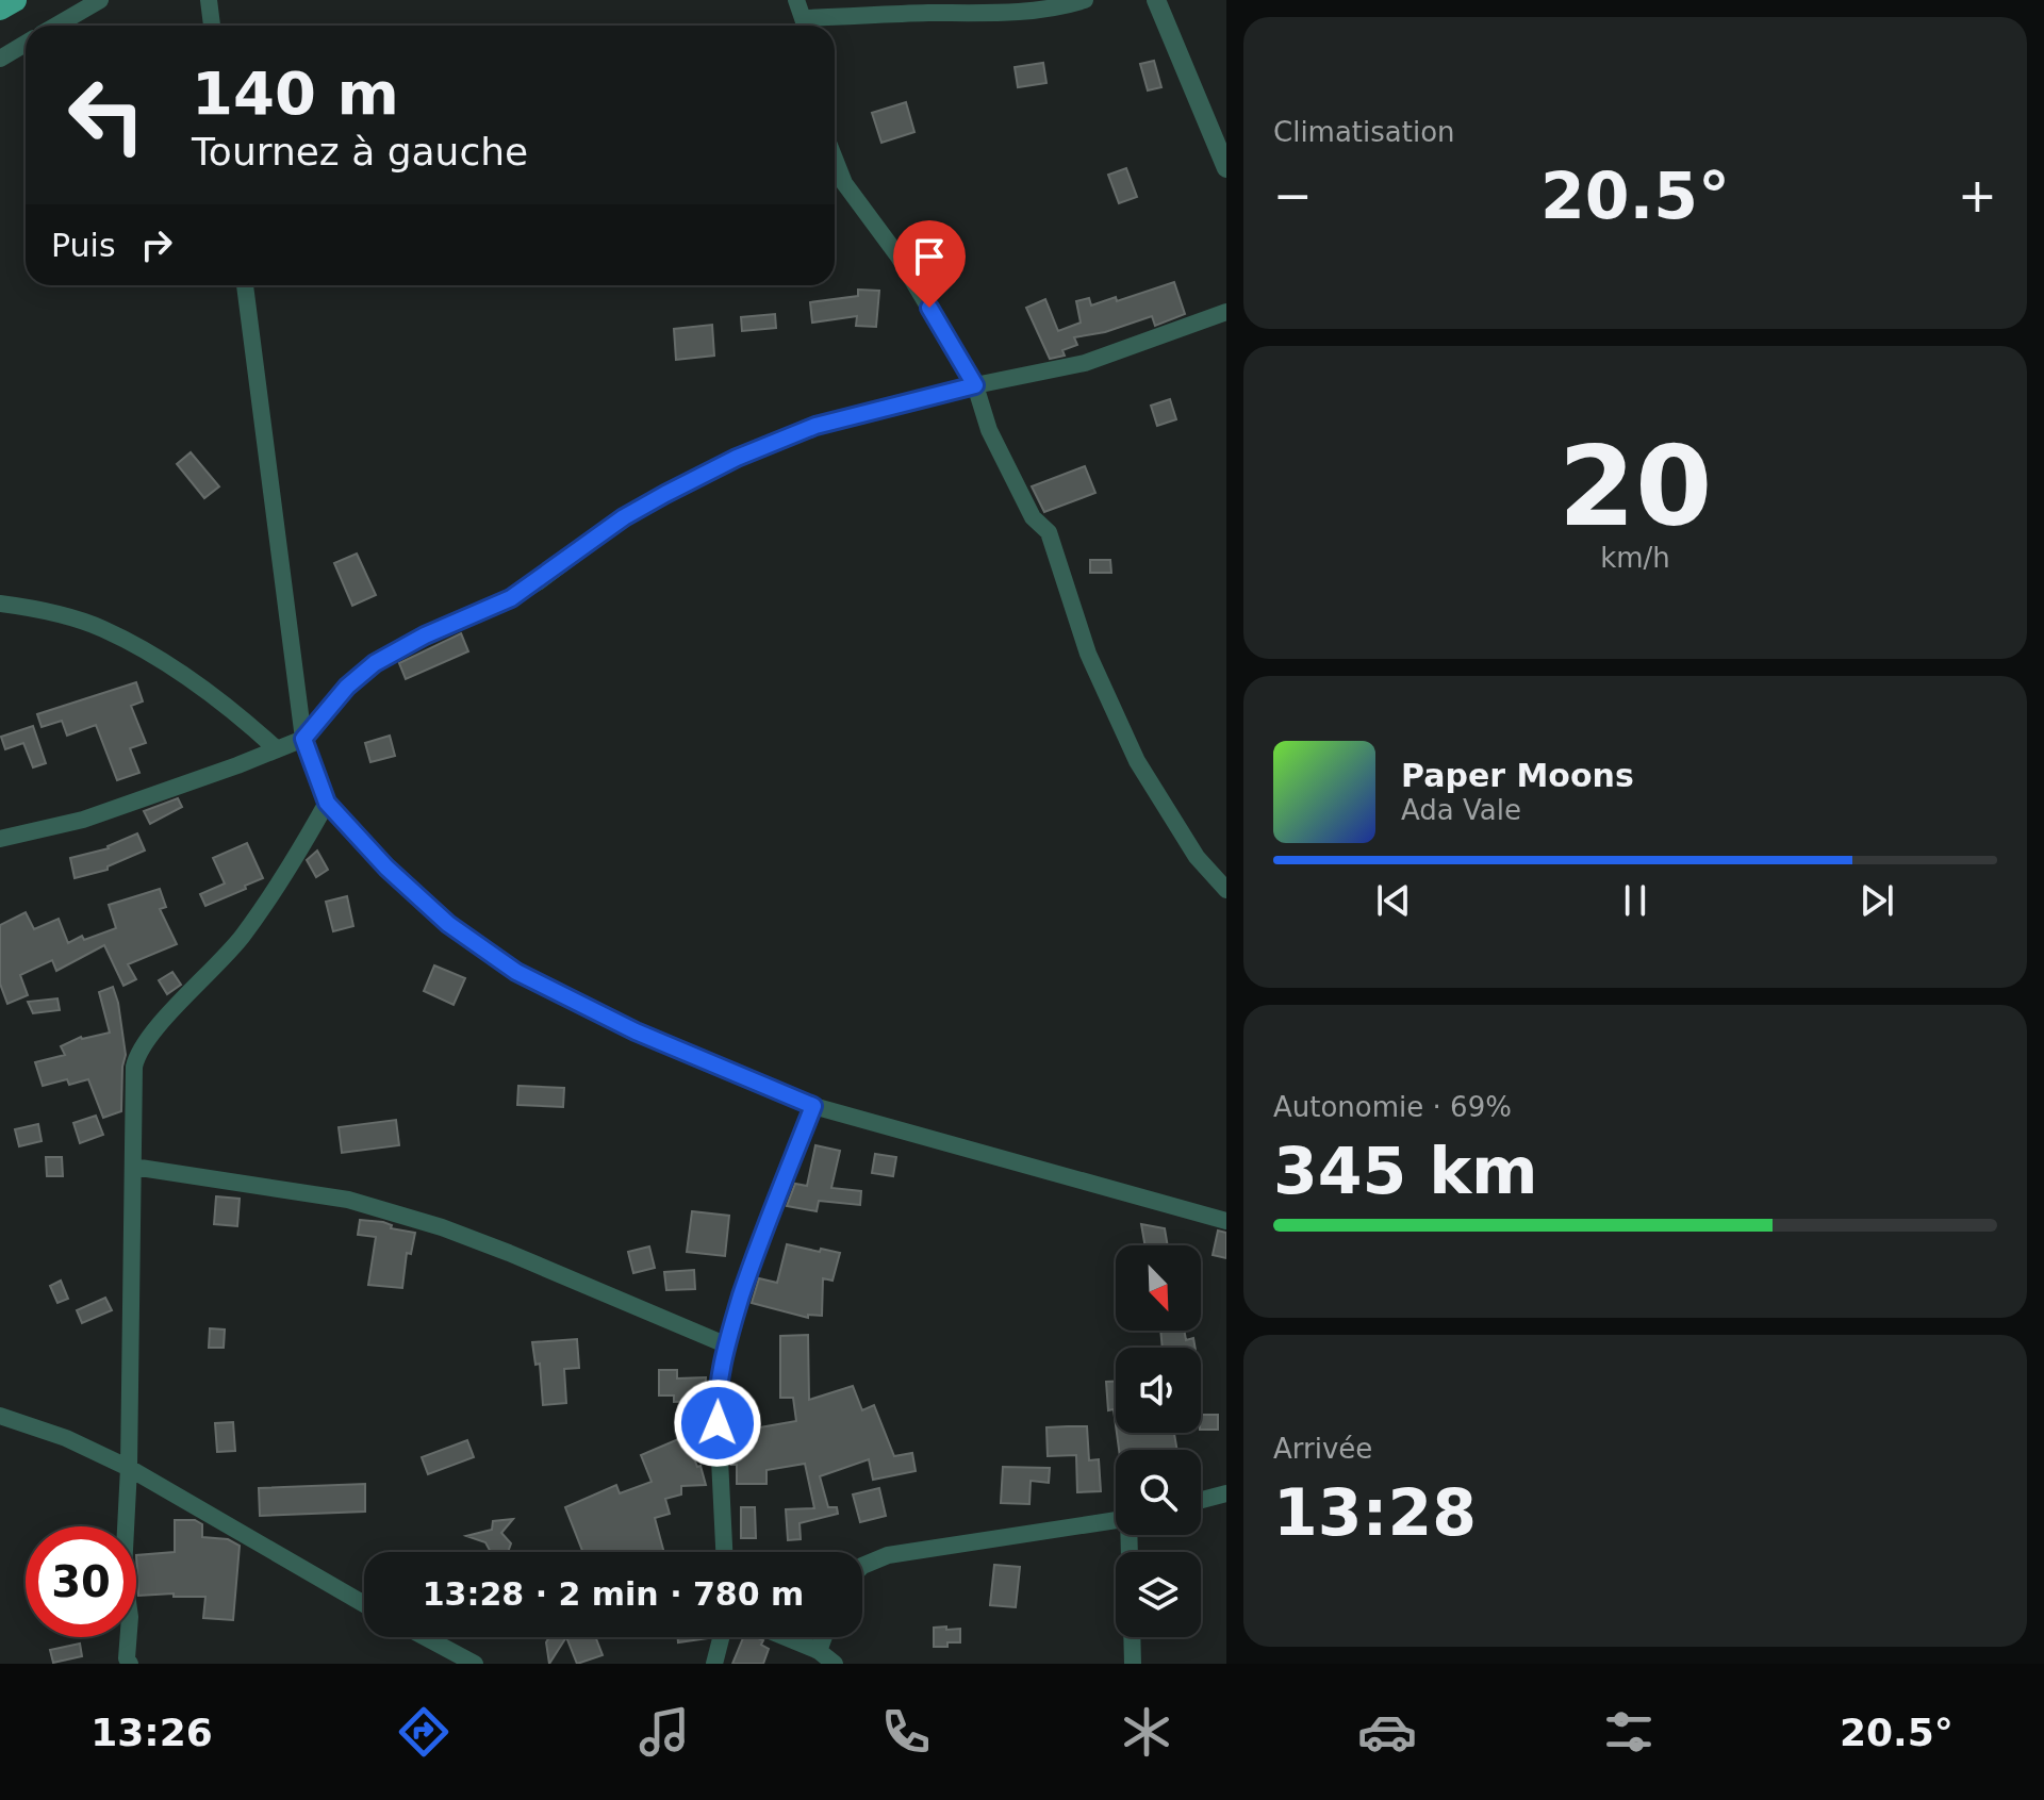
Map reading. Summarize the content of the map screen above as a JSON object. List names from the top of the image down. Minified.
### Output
{"north":"bottom right","page":{"tile":["Climatisation",["20","km/h"],["Autonomie · 69%","345 km"],["Arrivée","13:28"]],"turn":["140 m","Tournez à gauche"],"heat":["−","20.5°","+"],"then":"Puis","song":["Paper Moons","Ada Vale"],"limit":"30","trip":"13:28 · 2 min · 780 m","tabs":["13:26","20.5°"]}}
